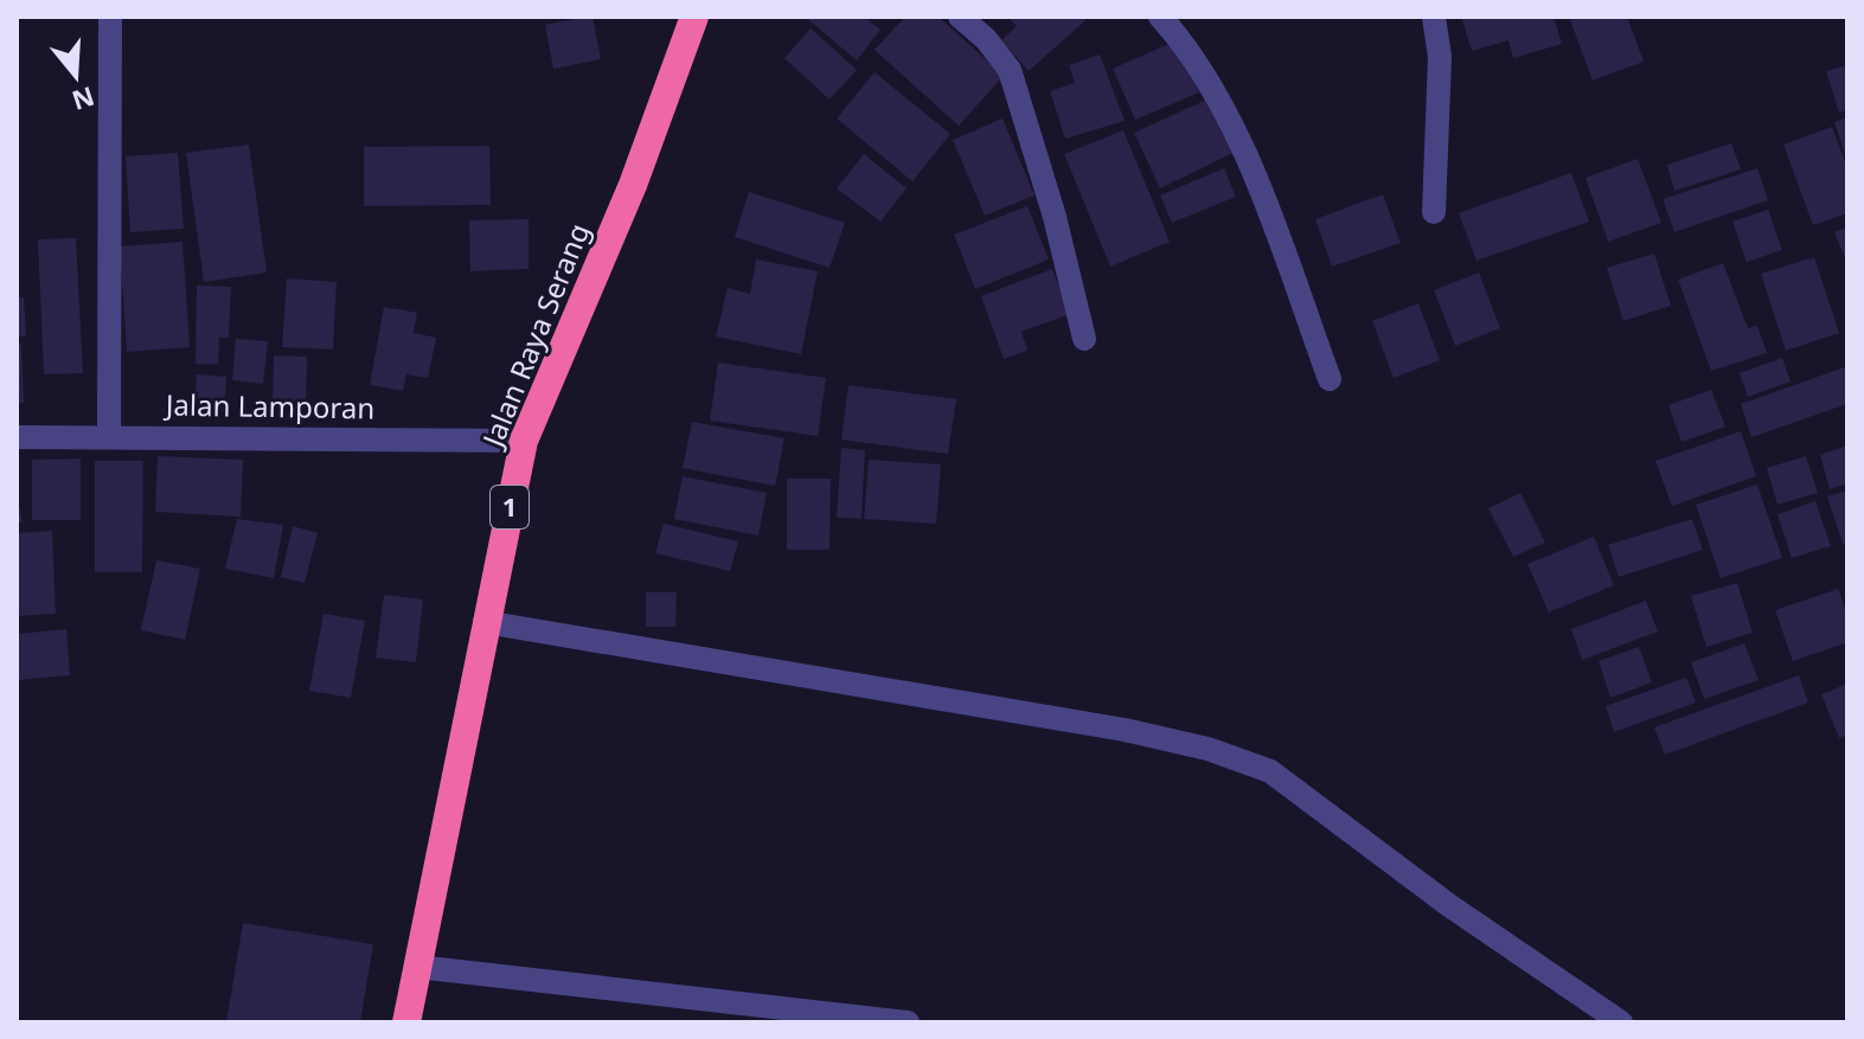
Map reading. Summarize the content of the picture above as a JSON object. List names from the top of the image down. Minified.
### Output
{"streets":{"highway":["Jalan Raya Serang","1"],"street":["Jalan Lamporan"]},"crossings":[["Jalan Raya Serang","Jalan Lamporan"]],"north":"bottom"}
